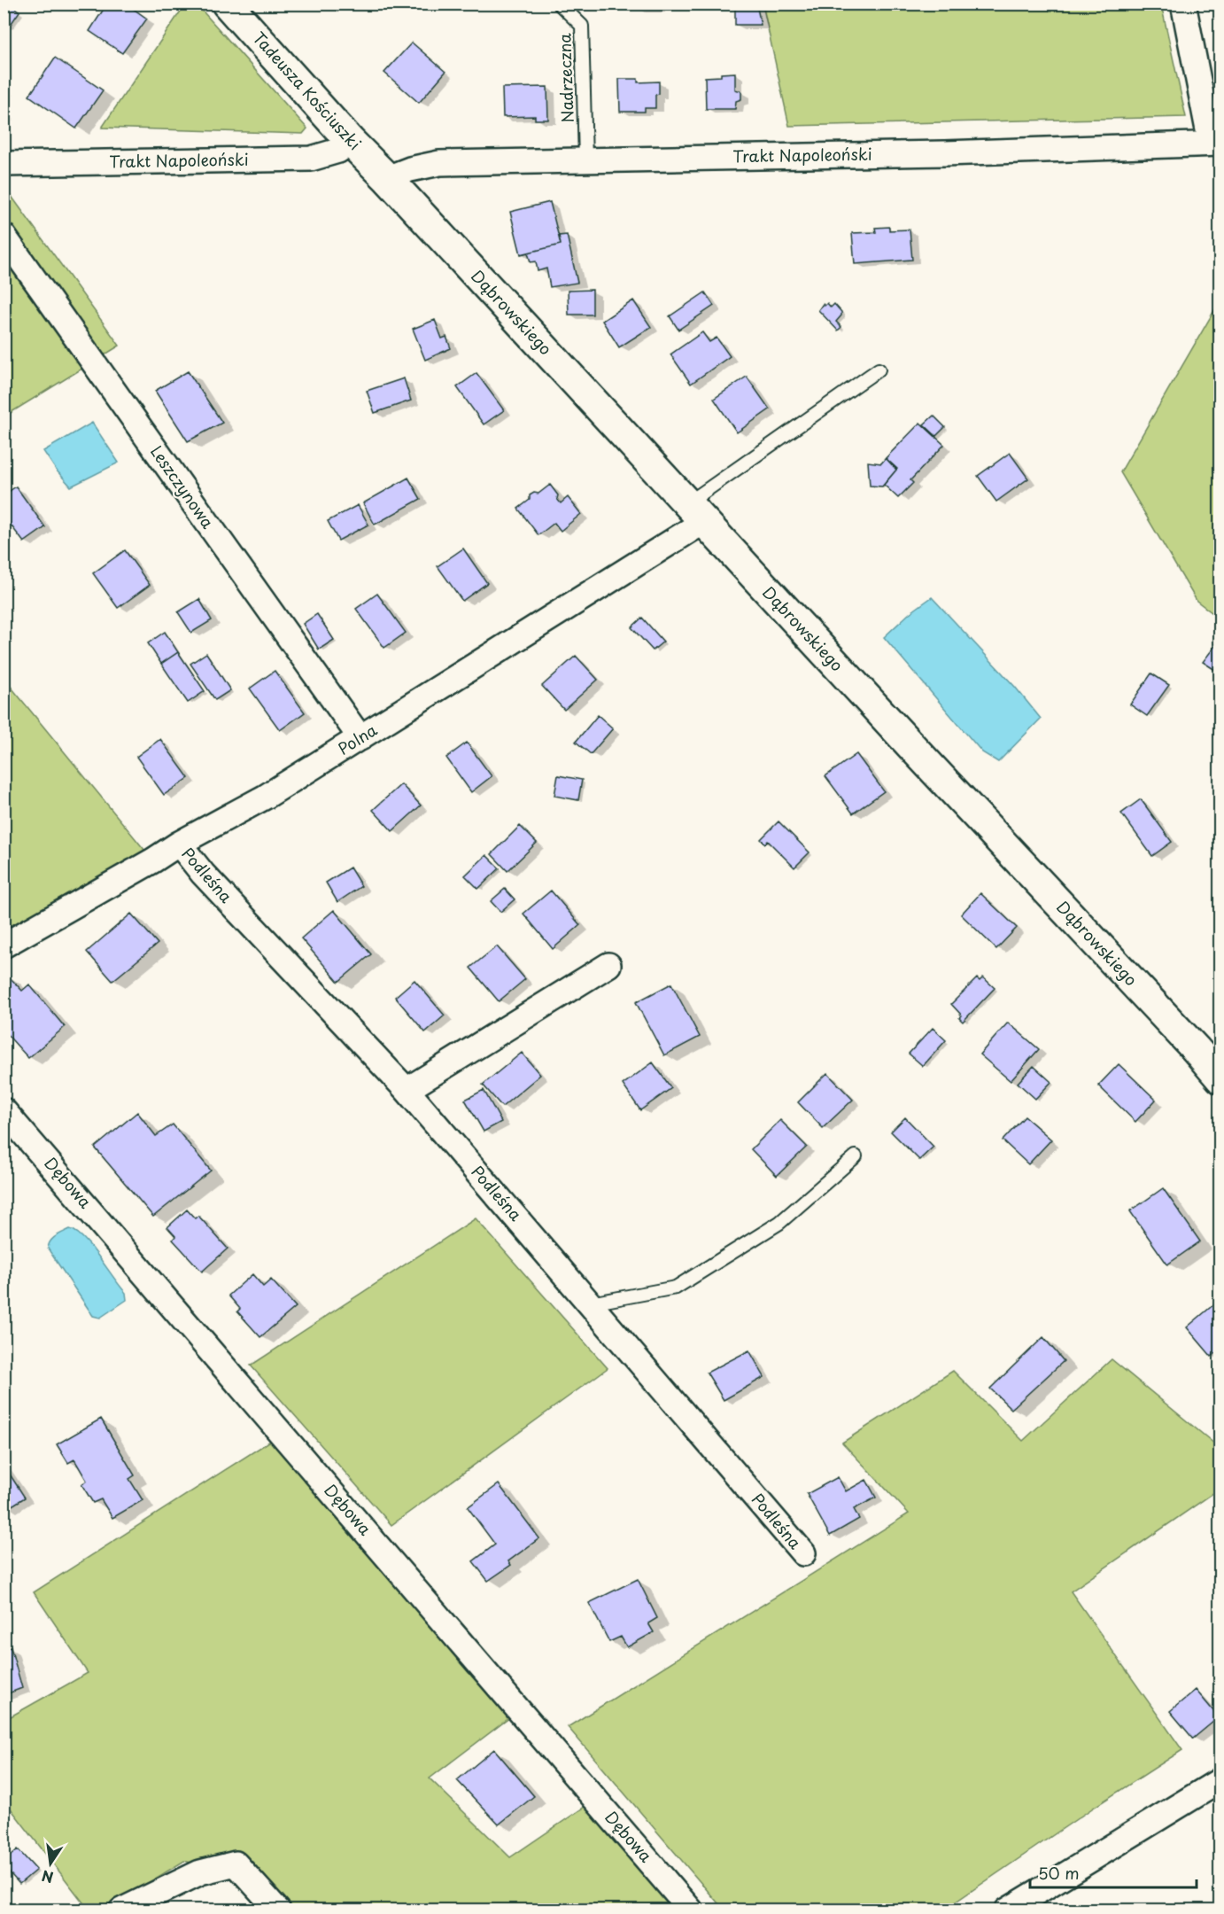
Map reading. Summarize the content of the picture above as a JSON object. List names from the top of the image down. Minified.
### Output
{"streets":{"street":["Tadeusza Kościuszki","Trakt Napoleoński","Dąbrowskiego","Leszczynowa","Polna","Podleśna","Dębowa"],"lane":["Nadrzeczna"]},"crossings":[["Nadrzeczna","Trakt Napoleoński"],["Tadeusza Kościuszki","Trakt Napoleoński"],["Tadeusza Kościuszki","Dąbrowskiego"],["Trakt Napoleoński","Dąbrowskiego"],["Dąbrowskiego","Polna"],["Leszczynowa","Polna"],["Polna","Podleśna"]],"scale_bar":"50 m","north":"bottom"}
